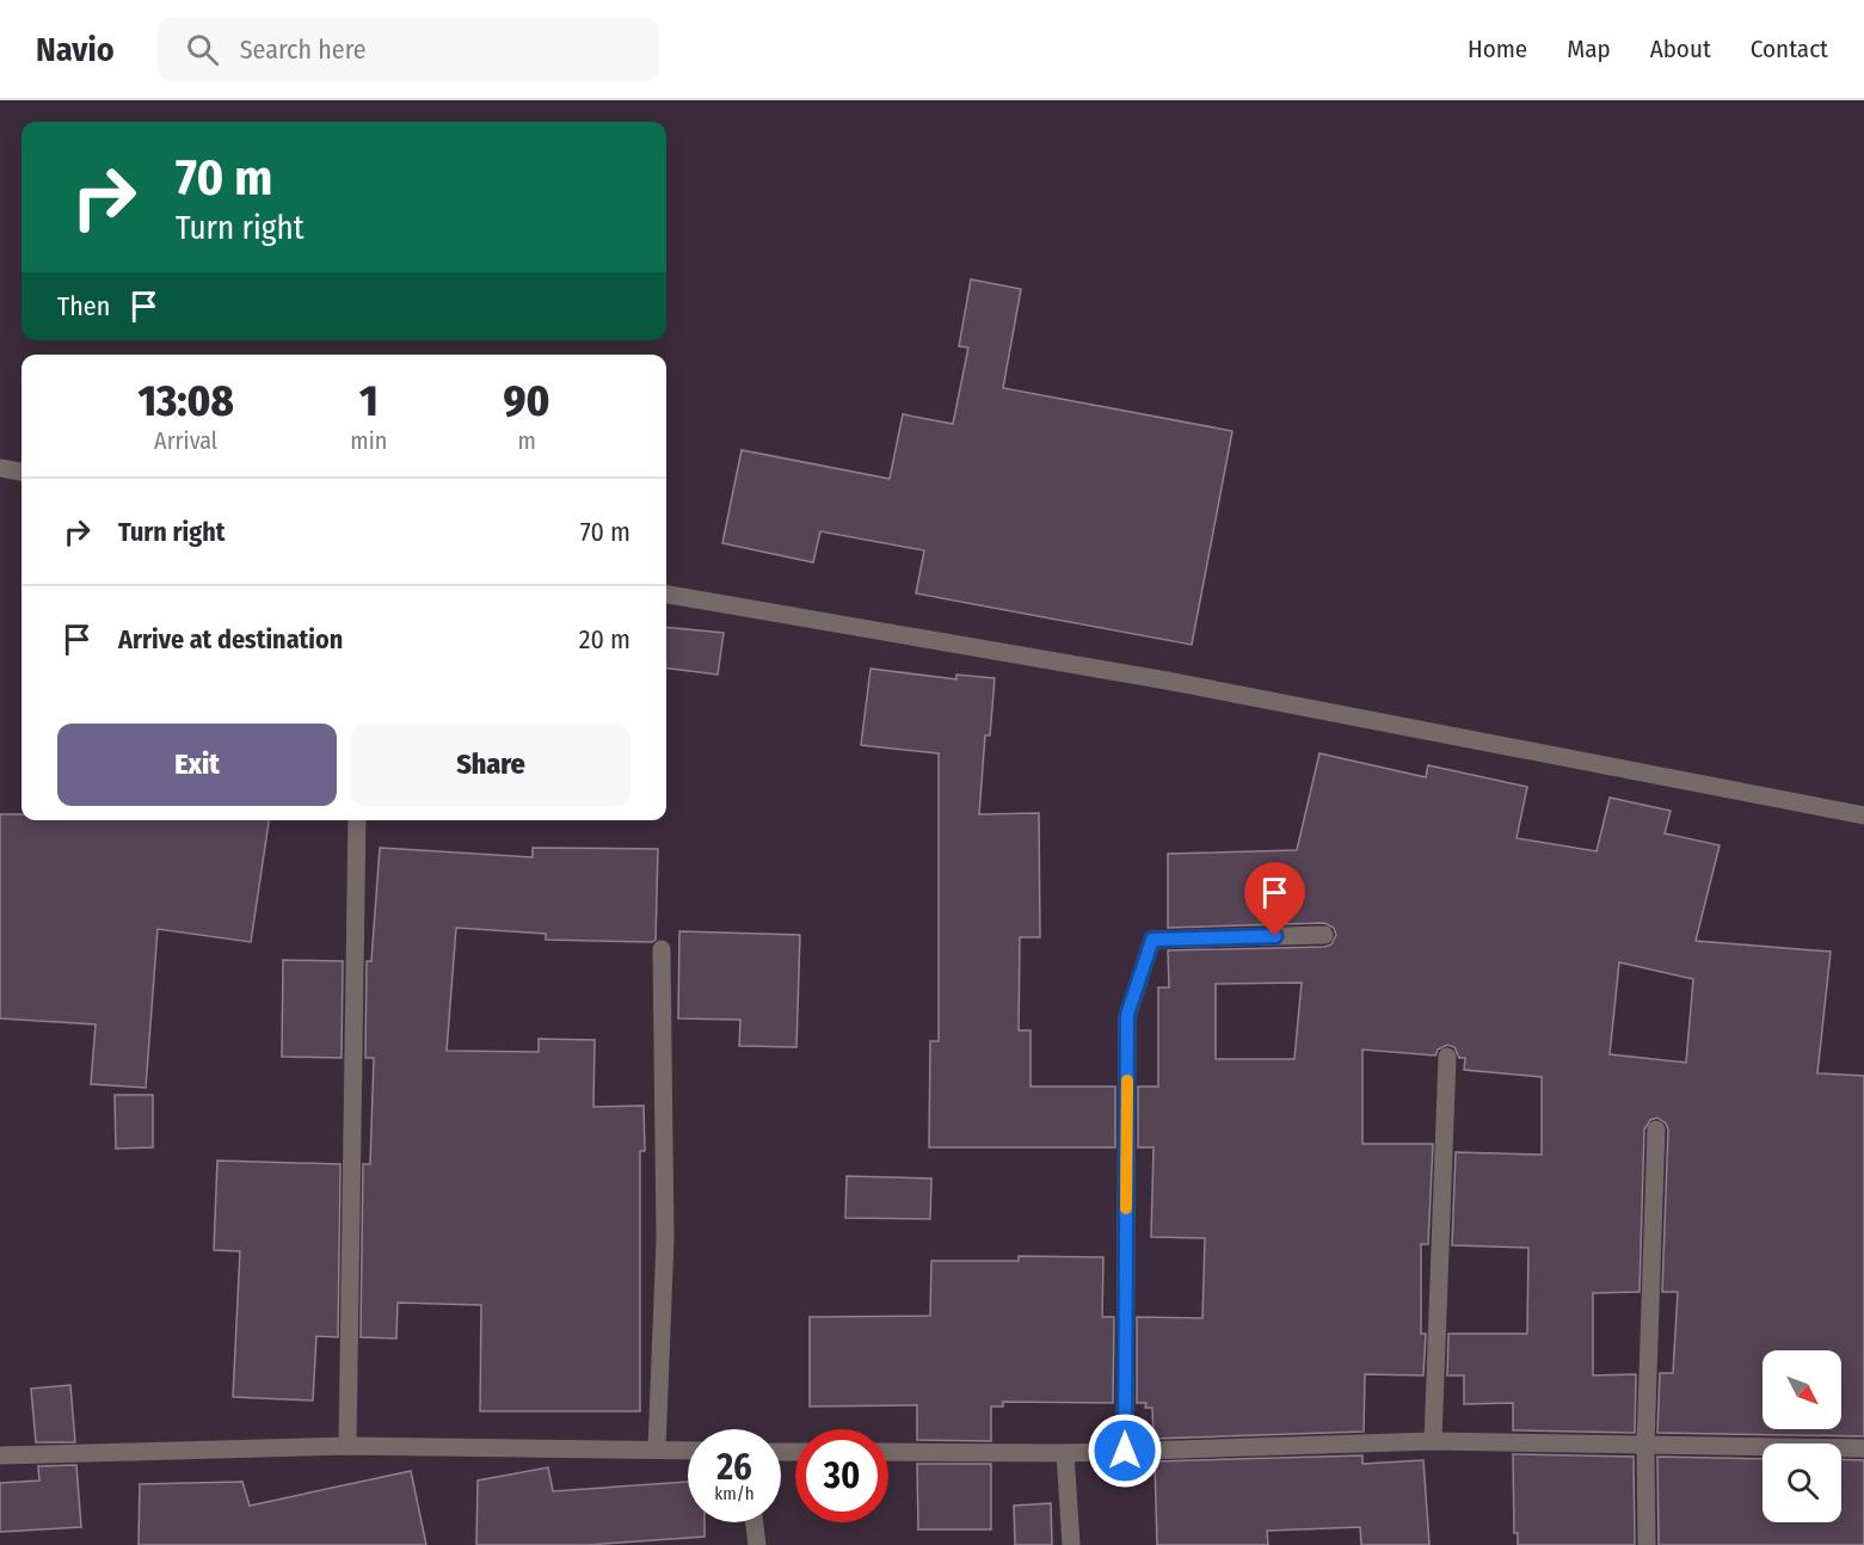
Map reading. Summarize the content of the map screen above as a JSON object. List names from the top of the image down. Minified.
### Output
{"north":"bottom right","page":{"header":"Navio","search":"Search here","nav":["Home","Map","About","Contact"],"turn":["70 m","Turn right"],"then":"Then","eta":["13:08","Arrival","1","min","90","m"],"list":[{"name":"Turn right","value":"70 m"},{"name":"Arrive at destination","value":"20 m"}],"buttons":["Exit","Share"],"speed":"26 km/h","limit":"30"}}
